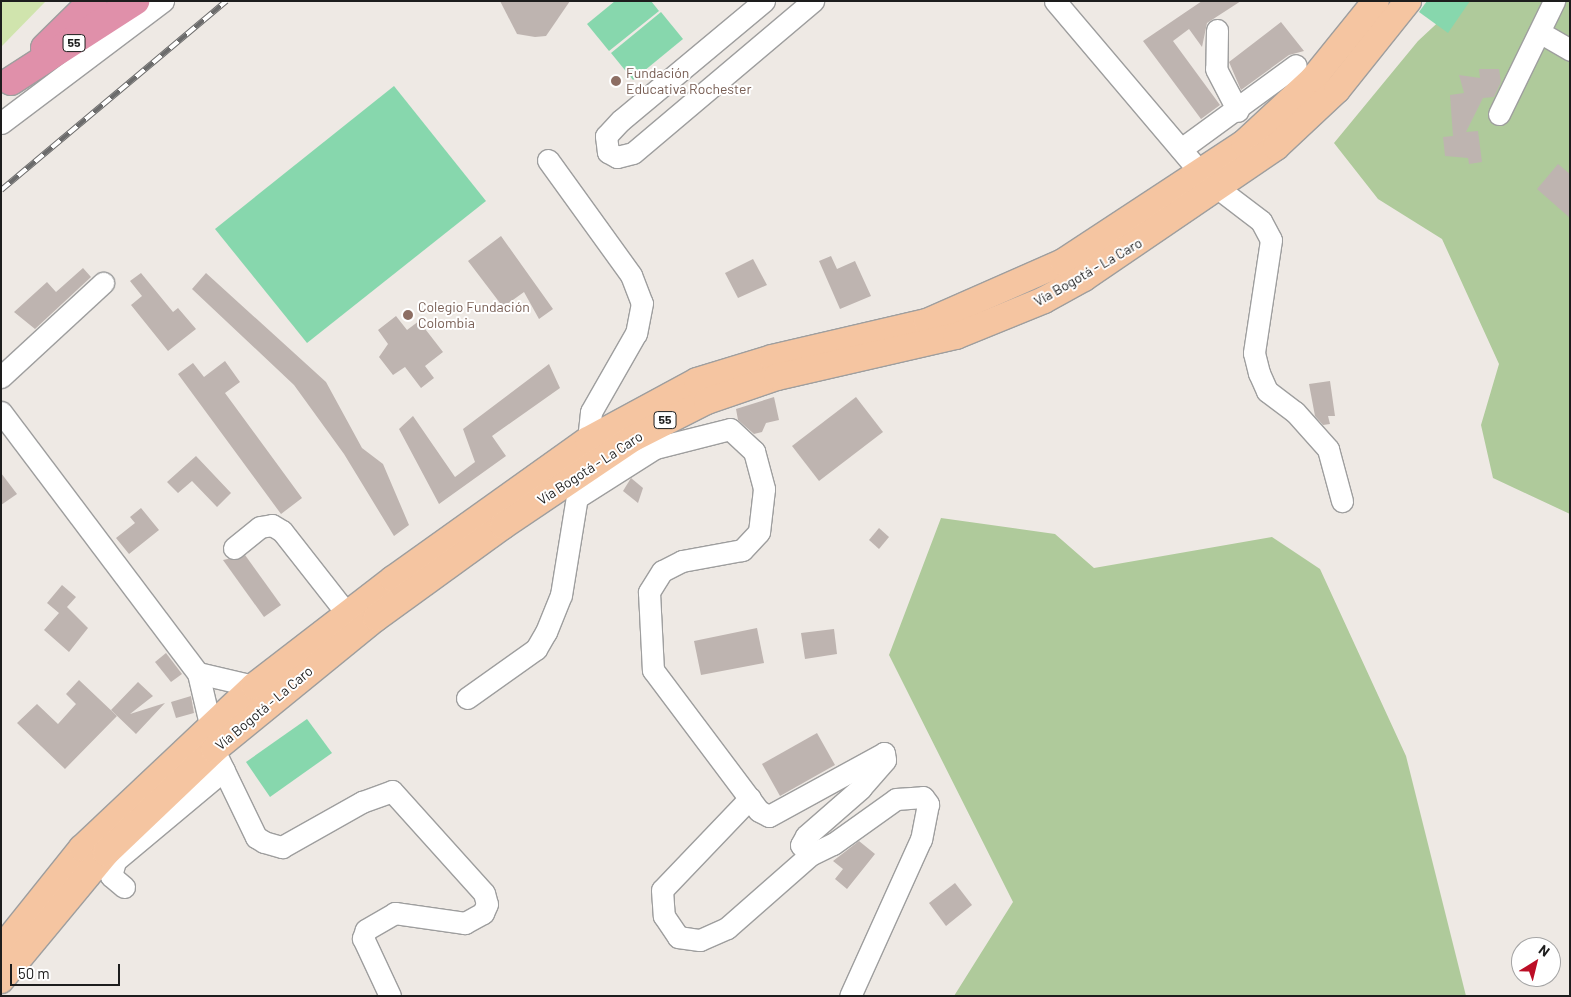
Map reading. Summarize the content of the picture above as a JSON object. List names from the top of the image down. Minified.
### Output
{"streets":{"highway":["55"],"main road":["Vía Bogotá - La Caro"]},"places":["Fundación Educativa Rochester","Colegio Fundación Colombia"],"scale_bar":"50 m","north":"top right"}
